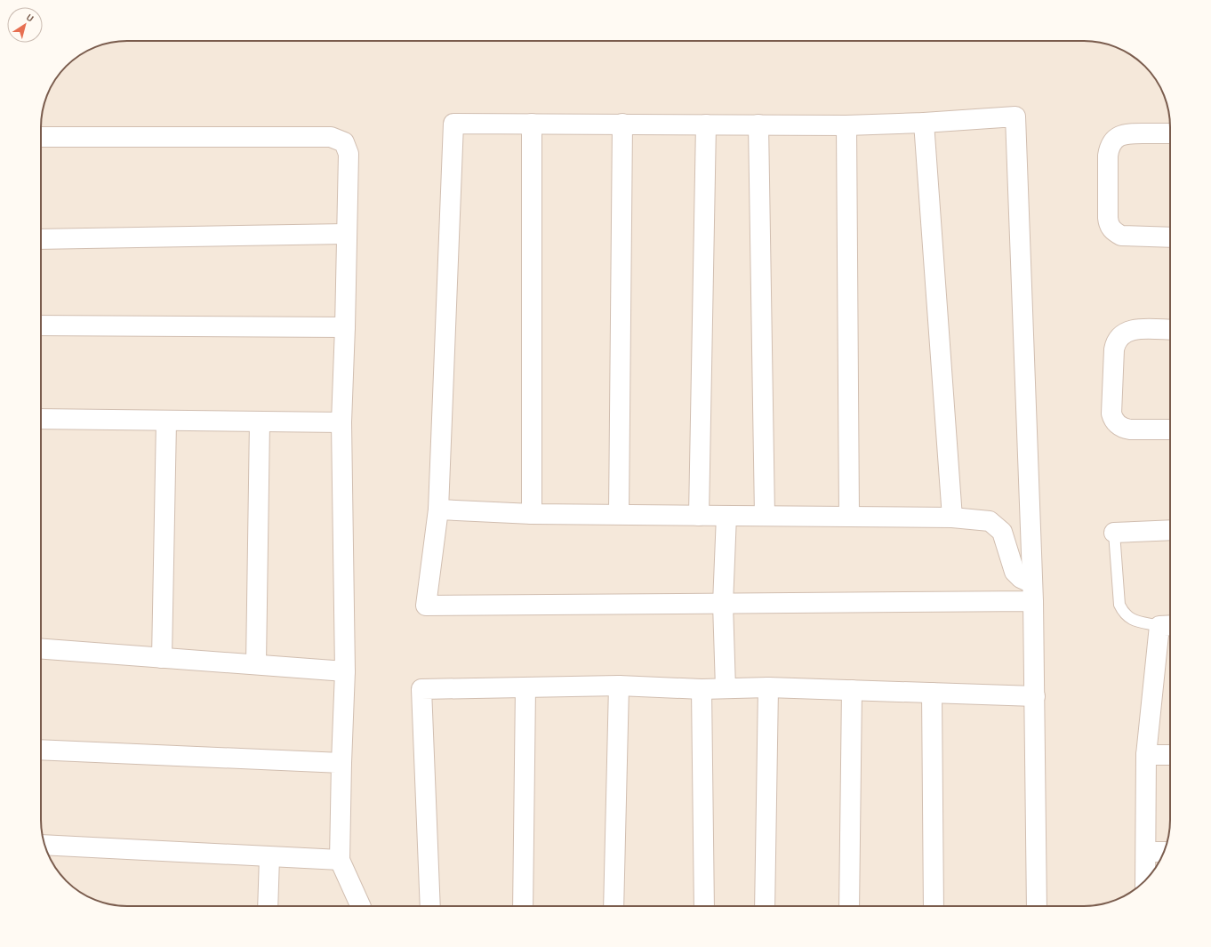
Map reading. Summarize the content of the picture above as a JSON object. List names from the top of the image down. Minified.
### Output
{"north":"top right"}
